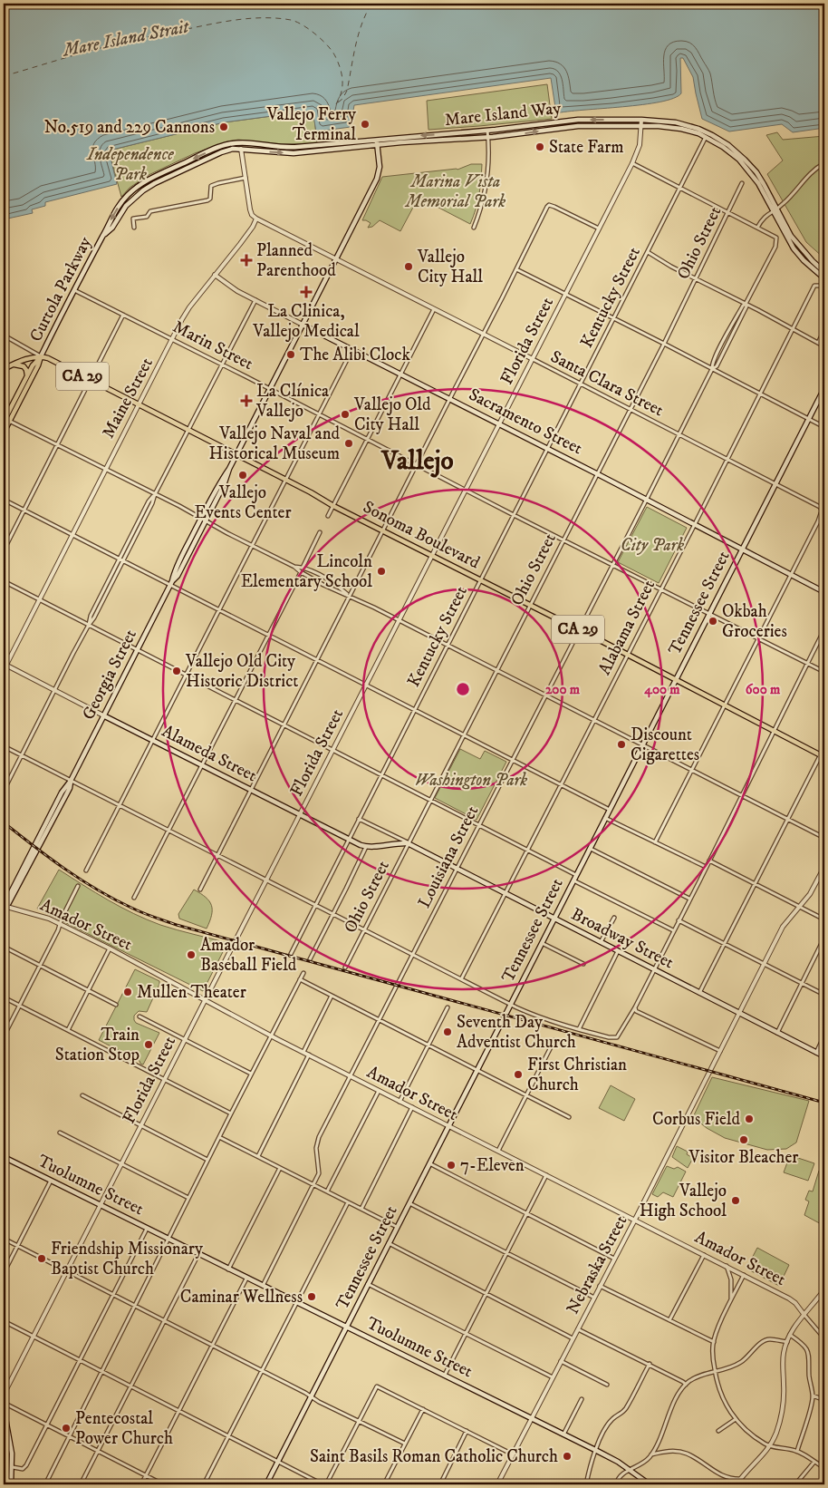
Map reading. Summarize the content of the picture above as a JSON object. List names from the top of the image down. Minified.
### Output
{"streets":{"main road":["Mare Island Way","Curtola Parkway","CA 29","Sacramento Street","Sonoma Boulevard","Tennessee Street","Georgia Street","Alameda Street","Broadway Street","Tuolumne Street"],"street":["Ohio Street","Kentucky Street","Florida Street","Marin Street","Santa Clara Street","Maine Street","Alabama Street","Louisiana Street","Amador Street","Nebraska Street"]},"crossings":[["Mare Island Way","Curtola Parkway"],["Mare Island Way","Kentucky Street"],["Mare Island Way","Florida Street"],["Mare Island Way","Georgia Street"],["Ohio Street","Marin Street"],["Ohio Street","Santa Clara Street"],["Ohio Street","Sacramento Street"],["Ohio Street","Sonoma Boulevard"],["Ohio Street","Broadway Street"],["Curtola Parkway","Marin Street"],["Curtola Parkway","CA 29"],["Curtola Parkway","Sonoma Boulevard"],["Kentucky Street","Marin Street"],["Kentucky Street","Santa Clara Street"],["Kentucky Street","Sacramento Street"],["Kentucky Street","Sonoma Boulevard"],["Kentucky Street","Alameda Street"],["Kentucky Street","Broadway Street"],["Florida Street","Marin Street"],["Florida Street","Santa Clara Street"],["Florida Street","Sacramento Street"],["Florida Street","Sonoma Boulevard"],["Florida Street","Alameda Street"],["Florida Street","Amador Street"],["Florida Street","Tuolumne Street"],["Marin Street","Maine Street"],["Marin Street","Tennessee Street"],["Marin Street","Alabama Street"],["Marin Street","Georgia Street"],["Marin Street","Louisiana Street"],["CA 29","Sonoma Boulevard"],["Santa Clara Street","Maine Street"],["Santa Clara Street","Sacramento Street"],["Santa Clara Street","Tennessee Street"],["Santa Clara Street","Alabama Street"],["Santa Clara Street","Georgia Street"],["Santa Clara Street","Louisiana Street"],["Maine Street","Sacramento Street"],["Maine Street","Sonoma Boulevard"],["Maine Street","Alameda Street"],["Sacramento Street","Tennessee Street"],["Sacramento Street","Alabama Street"],["Sacramento Street","Georgia Street"],["Sacramento Street","Louisiana Street"],["Sonoma Boulevard","Tennessee Street"],["Sonoma Boulevard","Alabama Street"],["Sonoma Boulevard","Georgia Street"],["Sonoma Boulevard","Louisiana Street"],["Tennessee Street","Amador Street"],["Tennessee Street","Broadway Street"],["Tennessee Street","Tuolumne Street"],["Alabama Street","Broadway Street"],["Georgia Street","Alameda Street"],["Georgia Street","Amador Street"],["Louisiana Street","Amador Street"],["Louisiana Street","Broadway Street"],["Louisiana Street","Tuolumne Street"],["Amador Street","Nebraska Street"],["Broadway Street","Nebraska Street"],["Tuolumne Street","Nebraska Street"]],"districts":["Vallejo"],"water":["Mare Island Strait"],"parks":["Independence Park","Marina Vista Memorial Park","City Park","Washington Park"],"places":{"other":["Vallejo Ferry Terminal","No.519 and 229 Cannons","State Farm","Vallejo City Hall","The Alibi Clock","Vallejo Old City Hall","Vallejo Naval and Historical Museum","Vallejo Events Center","Lincoln Elementary School","Okbah Groceries","Vallejo Old City Historic District","Discount Cigarettes","Amador Baseball Field","Mullen Theater","Seventh Day Adventist Church","Train Station Stop","First Christian Church","Corbus Field","Visitor Bleacher","7-Eleven","Vallejo High School","Friendship Missionary Baptist Church","Caminar Wellness","Pentecostal Power Church","Saint Basils Roman Catholic Church"],"health":["Planned Parenthood","La Clinica, Vallejo Medical","La Clínica Vallejo"]},"rings":["200 m","400 m","600 m"]}
